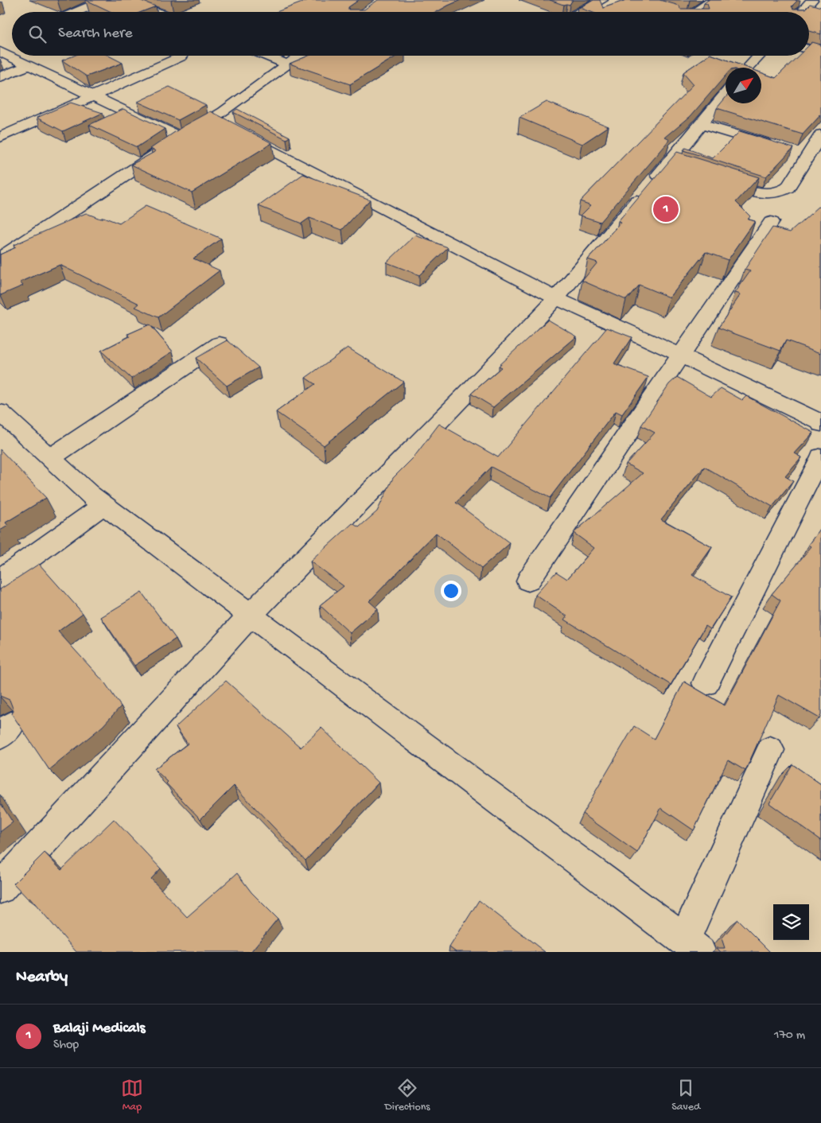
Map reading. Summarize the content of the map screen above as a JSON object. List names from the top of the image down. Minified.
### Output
{"north":"top right","page":{"search":"Search here","pins":"1","heading":"Nearby","list":[{"mark":"1","name":"Balaji Medicals","note":"Shop","value":"170 m"}],"nav":["Map","Directions","Saved"]}}
